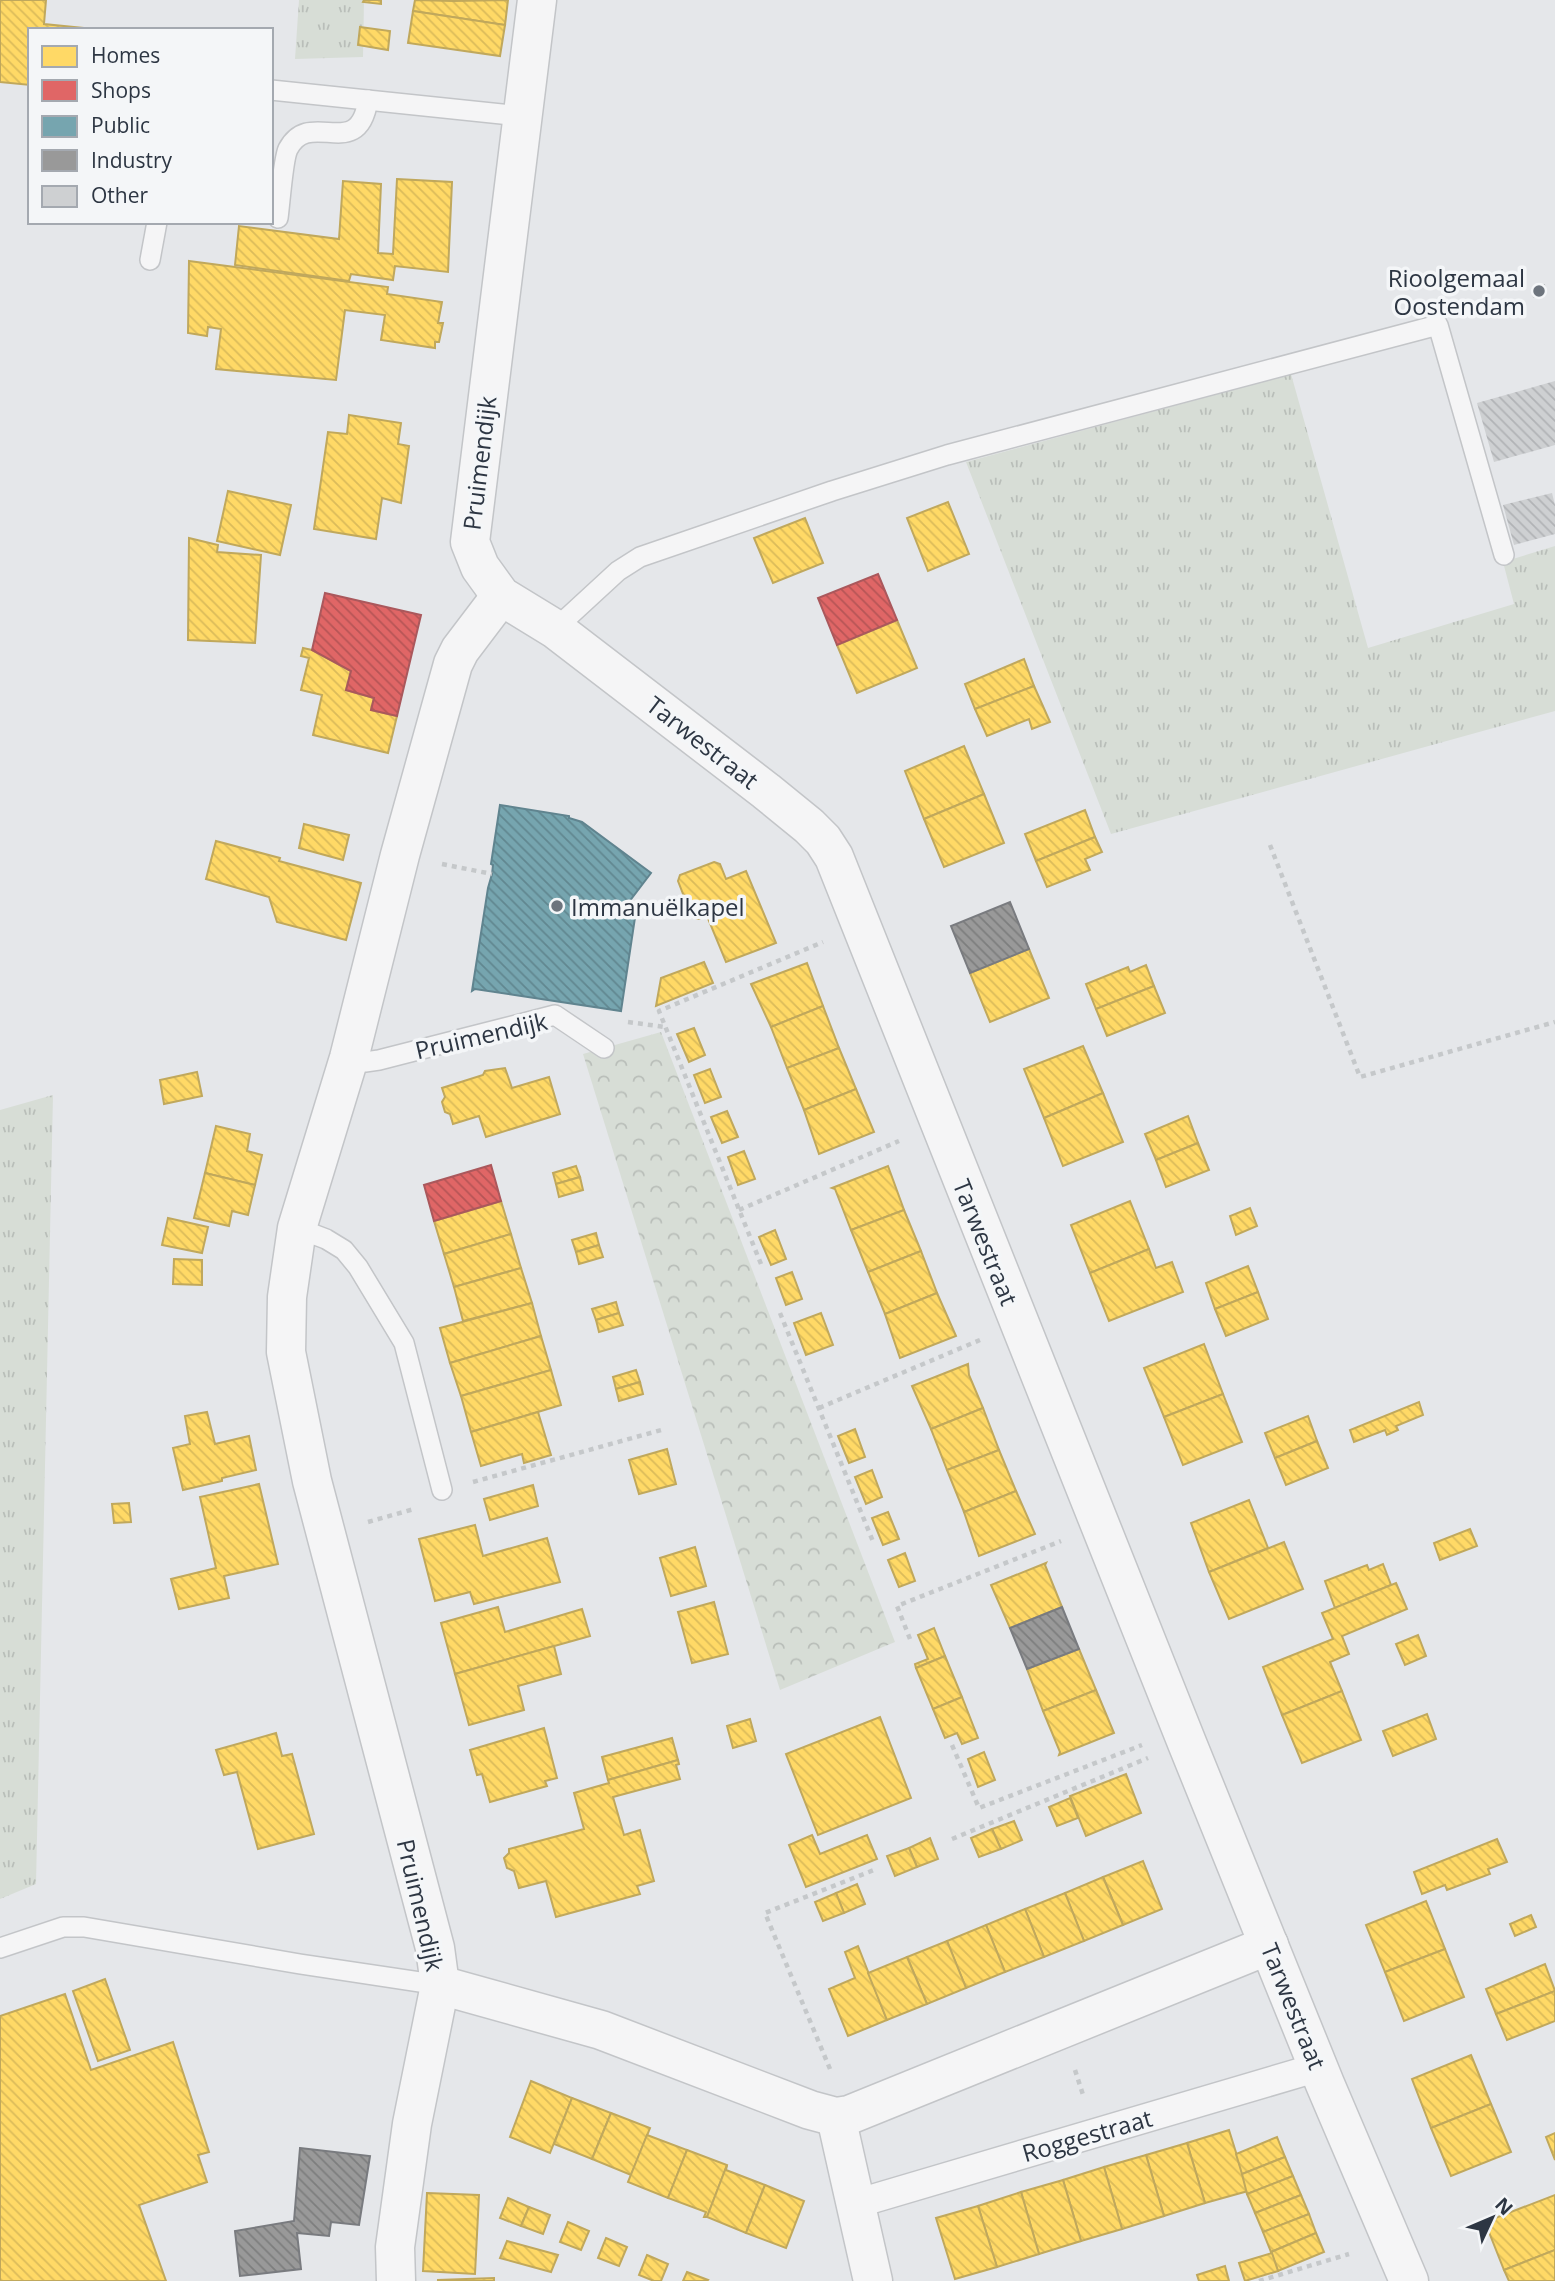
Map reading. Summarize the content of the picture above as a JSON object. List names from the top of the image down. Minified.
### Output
{"streets":{"street":["Pruimendijk","Tarwestraat","Roggestraat"]},"crossings":[["Pruimendijk","Tarwestraat"],["Tarwestraat","Roggestraat"]],"places":["Rioolgemaal Oostendam","Immanuëlkapel"],"legend":["Homes","Shops","Public","Industry","Other"],"north":"top right"}
